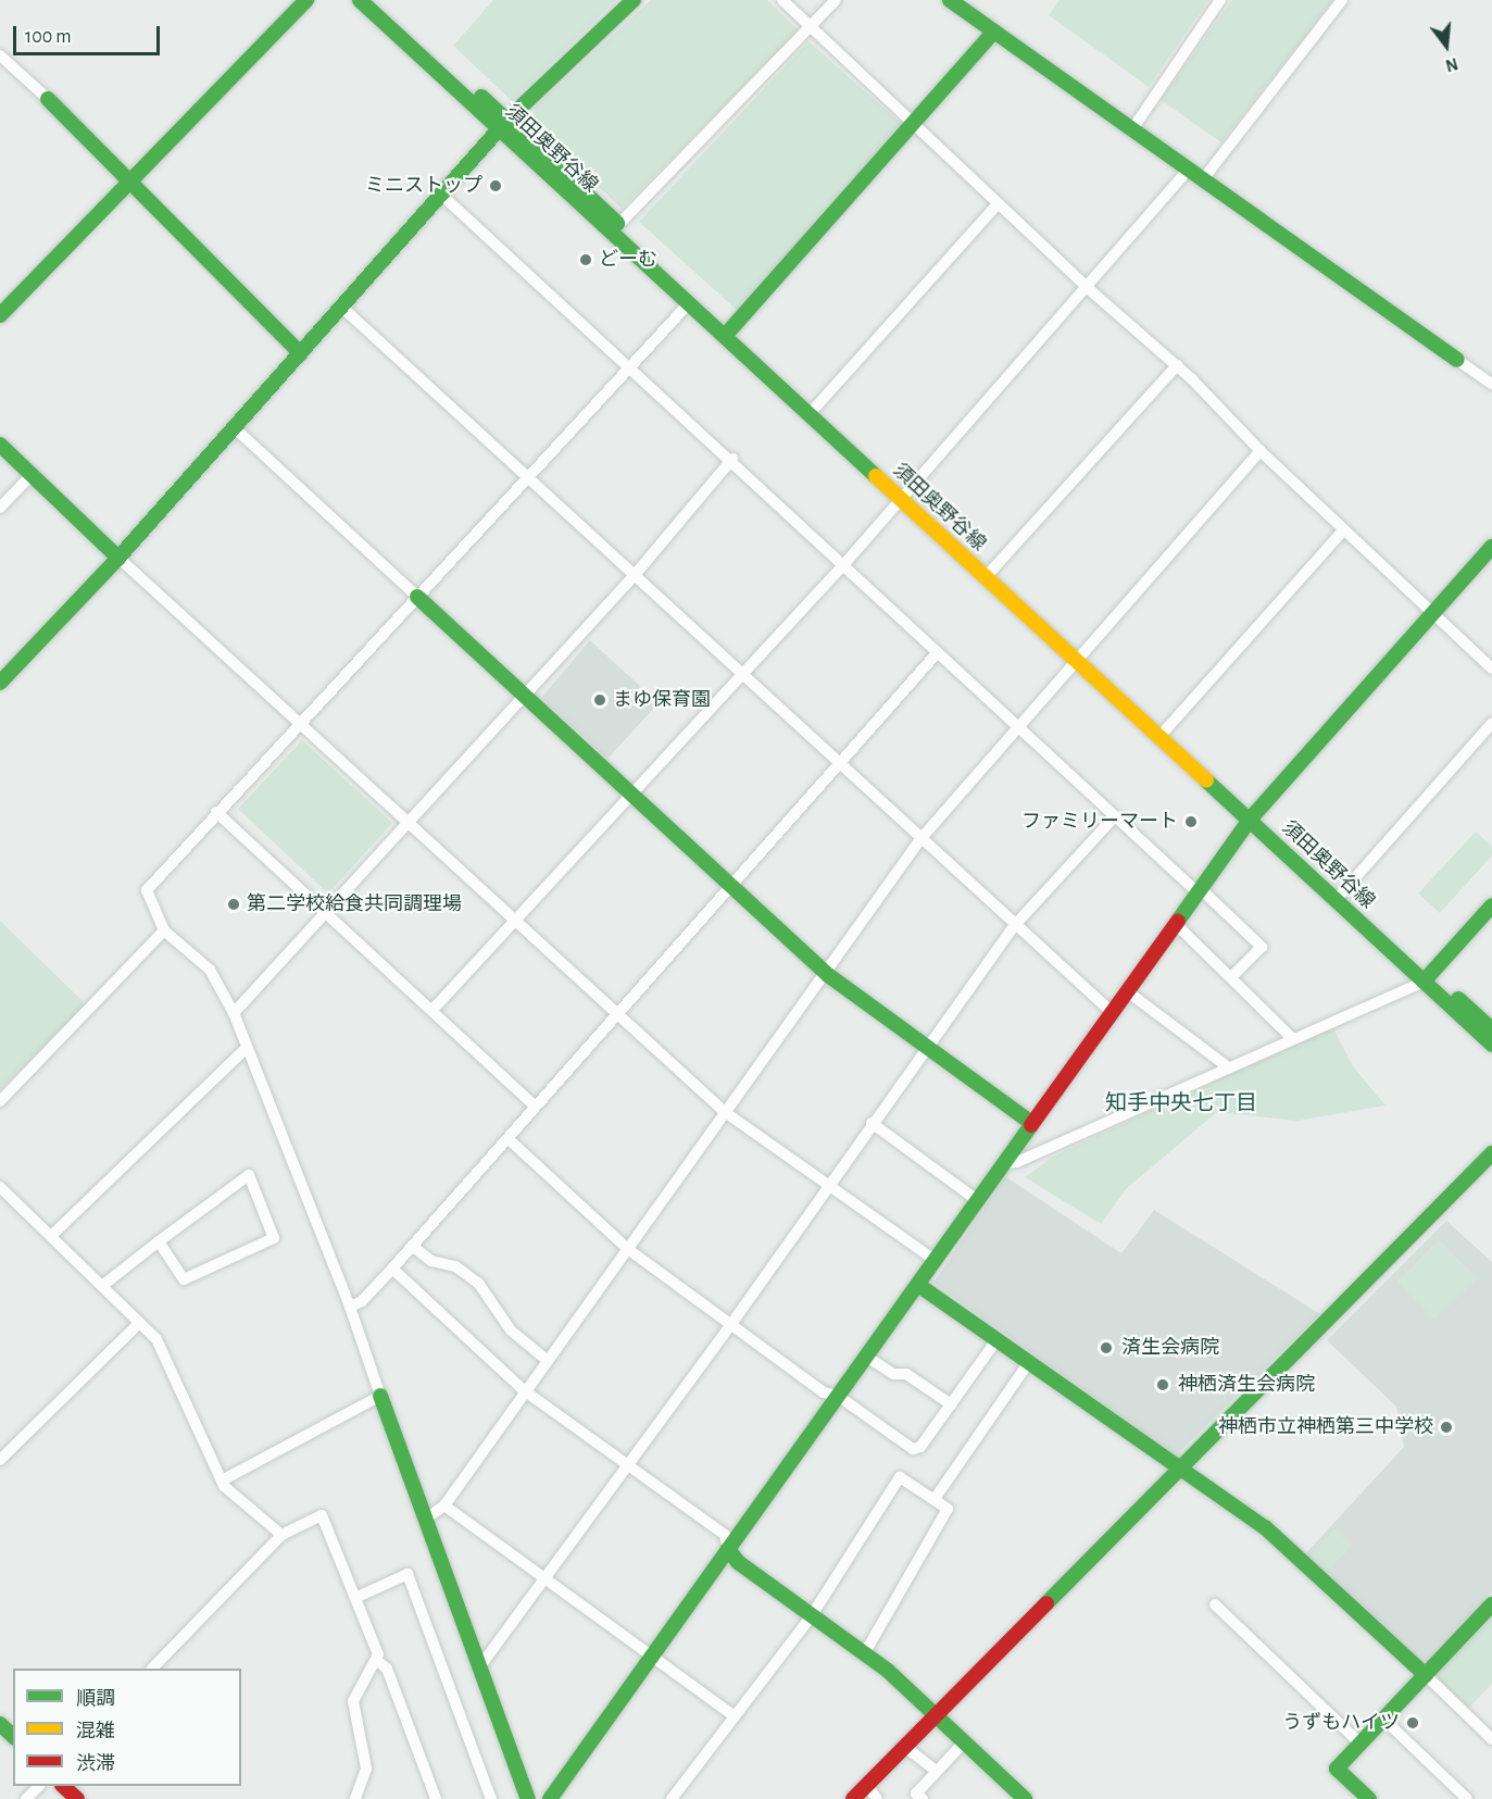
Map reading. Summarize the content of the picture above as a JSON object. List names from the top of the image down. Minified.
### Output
{"streets":{"street":["須田奥野谷線"]},"districts":["知手中央七丁目"],"places":["ミニストップ","どーむ","まゆ保育園","ファミリーマート","第二学校給食共同調理場","済生会病院","神栖済生会病院","神栖市立神栖第三中学校","うずもハイツ"],"legend":["順調","混雑","渋滞"],"scale_bar":"100 m","north":"bottom"}
